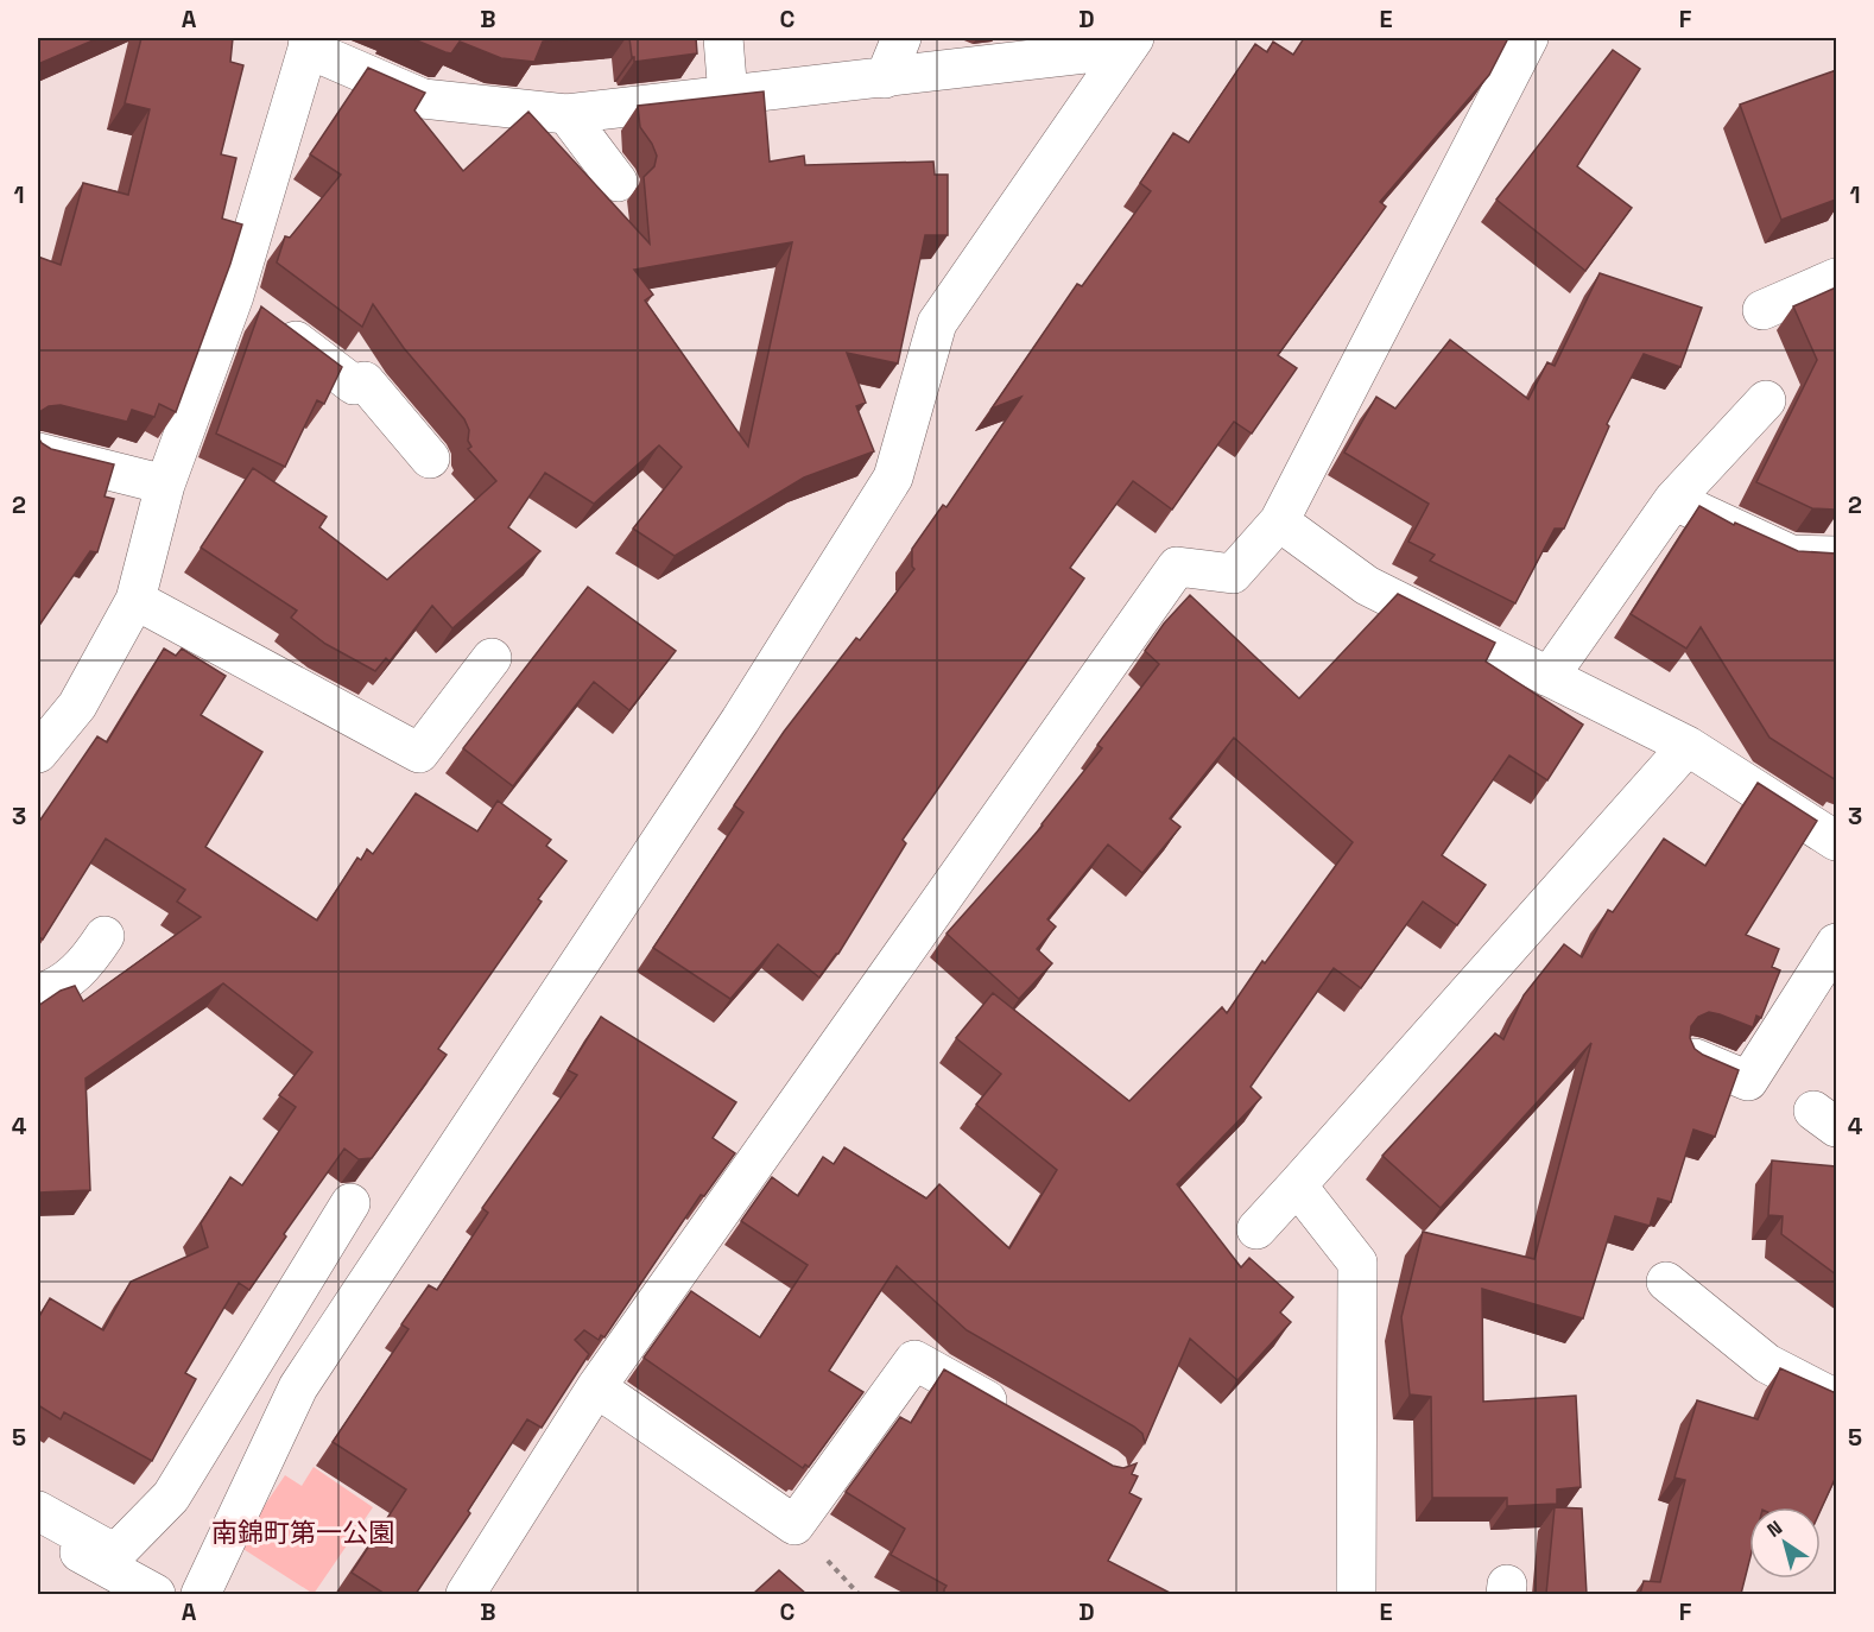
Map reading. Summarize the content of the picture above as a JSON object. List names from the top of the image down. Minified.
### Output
{"parks":["南錦町第一公園"],"north":"top left","grid":{"columns":["A","B","C","D","E","F"],"rows":["1","2","3","4","5"]}}
